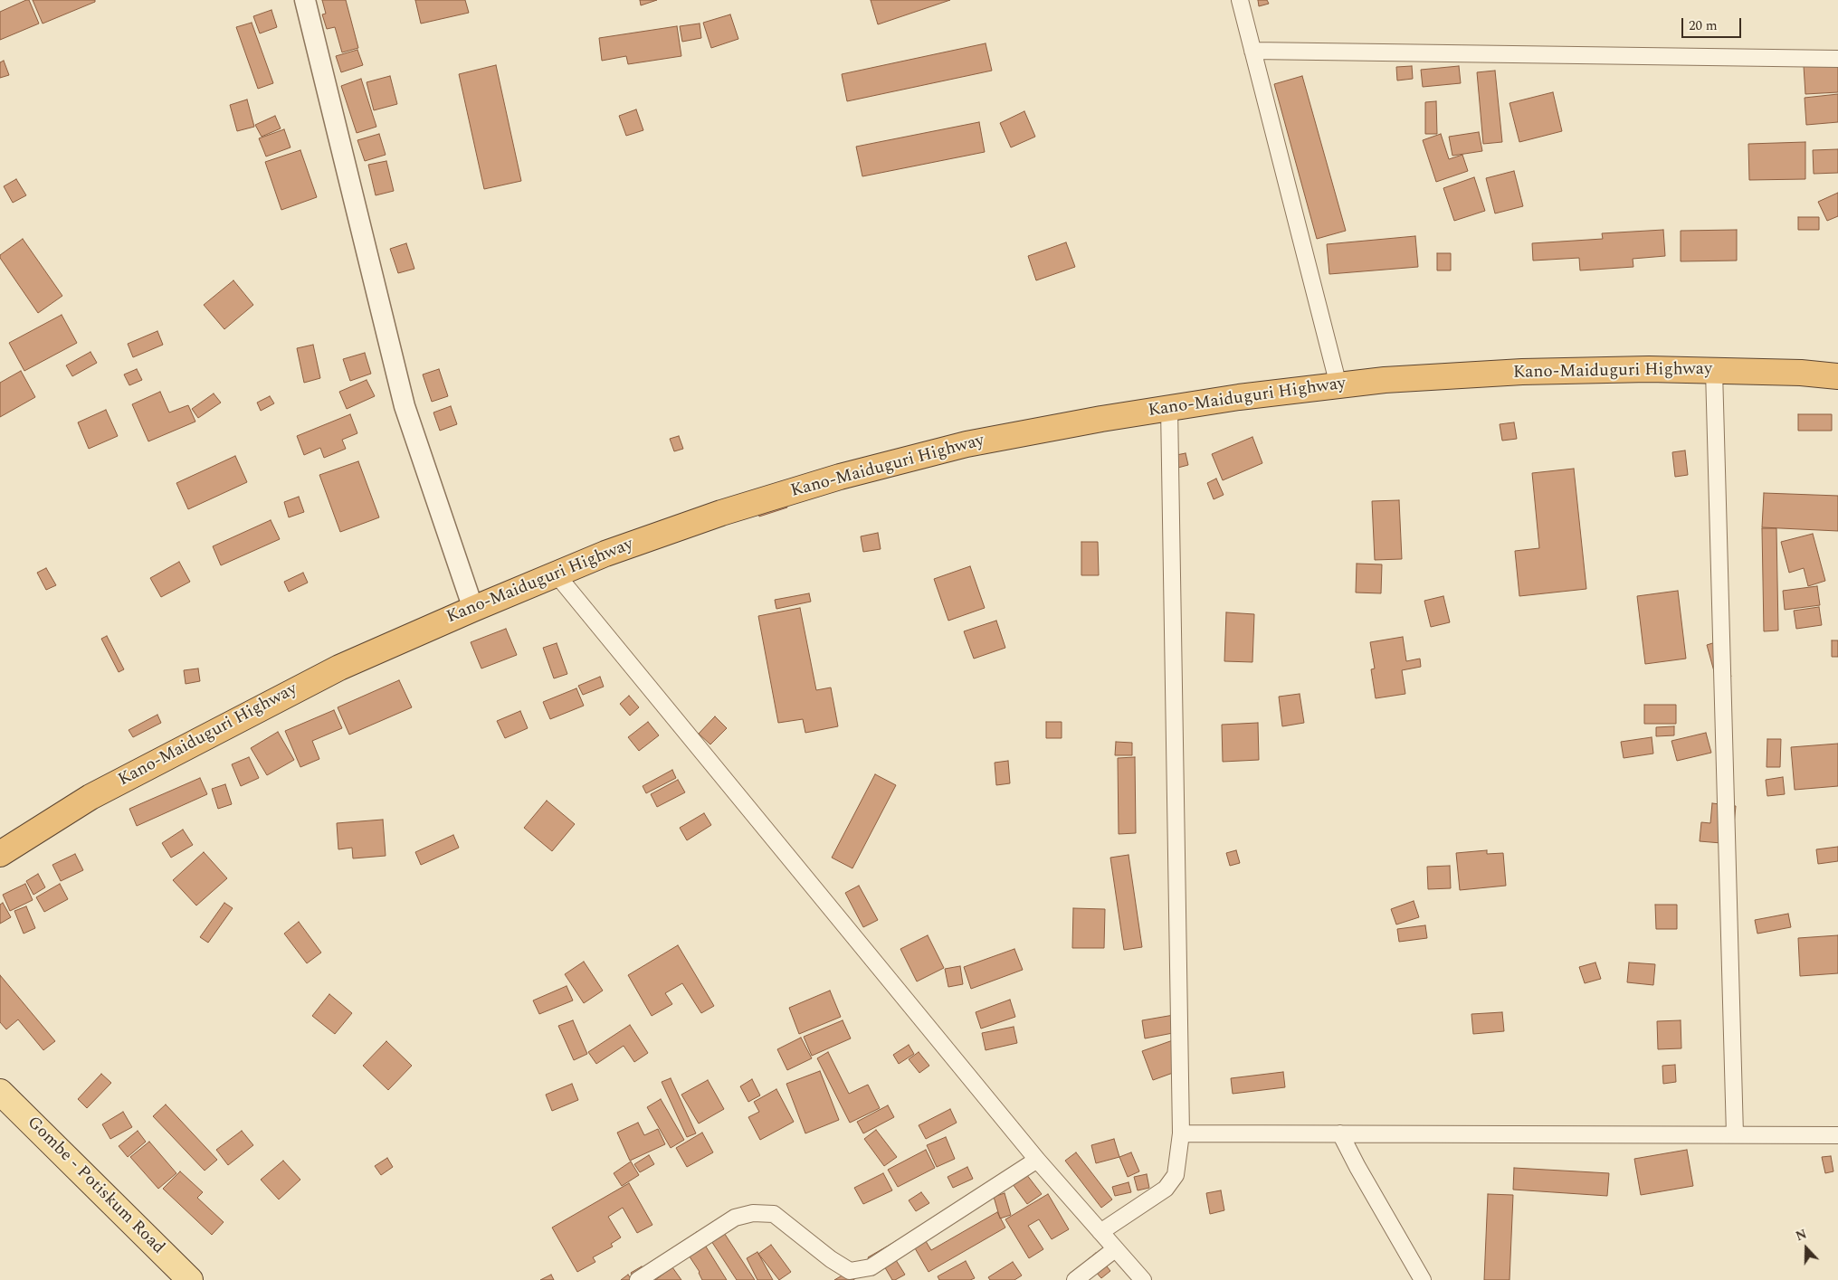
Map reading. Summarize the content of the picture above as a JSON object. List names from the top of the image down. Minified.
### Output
{"streets":{"highway":["Kano-Maiduguri Highway"],"main road":["Gombe - Potiskum Road"]},"scale_bar":"20 m","north":"top"}
